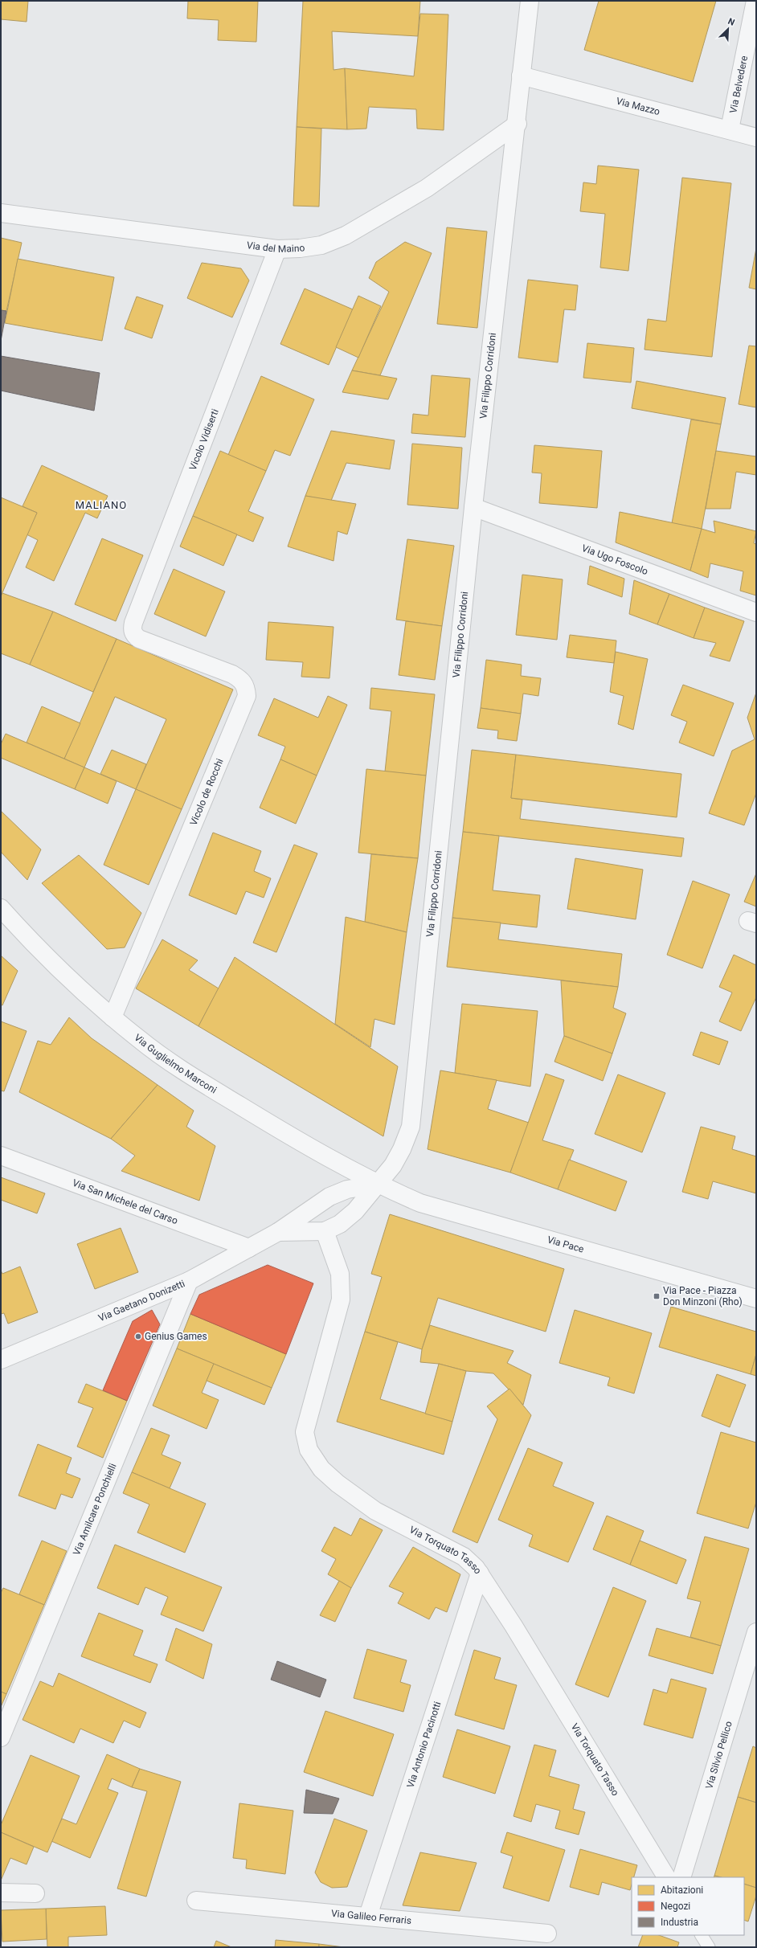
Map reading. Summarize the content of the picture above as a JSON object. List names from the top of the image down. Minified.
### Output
{"streets":{"street":["Via Belvedere","Via Mazzo","Via del Maino","Via Filippo Corridoni","Vicolo Vidiserti","Via Ugo Foscolo","Vicolo de Rocchi","Via Guglielmo Marconi","Via San Michele del Carso","Via Pace","Via Gaetano Donizetti","Via Amilcare Ponchielli","Via Torquato Tasso","Via Antonio Pacinotti","Via Silvio Pellico","Via Galileo Ferraris"]},"crossings":[["Via Belvedere","Via Mazzo"],["Via Mazzo","Via Filippo Corridoni"],["Via del Maino","Via Filippo Corridoni"],["Via del Maino","Vicolo Vidiserti"],["Via Filippo Corridoni","Via Ugo Foscolo"],["Via Filippo Corridoni","Via Guglielmo Marconi"],["Via Filippo Corridoni","Via Pace"],["Via Filippo Corridoni","Via Gaetano Donizetti"],["Via Filippo Corridoni","Via Torquato Tasso"],["Vicolo Vidiserti","Vicolo de Rocchi"],["Vicolo de Rocchi","Via Guglielmo Marconi"],["Via Guglielmo Marconi","Via Pace"],["Via Guglielmo Marconi","Via Gaetano Donizetti"],["Via San Michele del Carso","Via Gaetano Donizetti"],["Via Pace","Via Gaetano Donizetti"],["Via Gaetano Donizetti","Via Amilcare Ponchielli"],["Via Torquato Tasso","Via Antonio Pacinotti"],["Via Antonio Pacinotti","Via Galileo Ferraris"]],"districts":["MALIANO"],"places":{"transit":["Via Pace - Piazza Don Minzoni (Rho)"],"other":["Genius Games"]},"legend":["Abitazioni","Negozi","Industria"],"north":"top right"}
